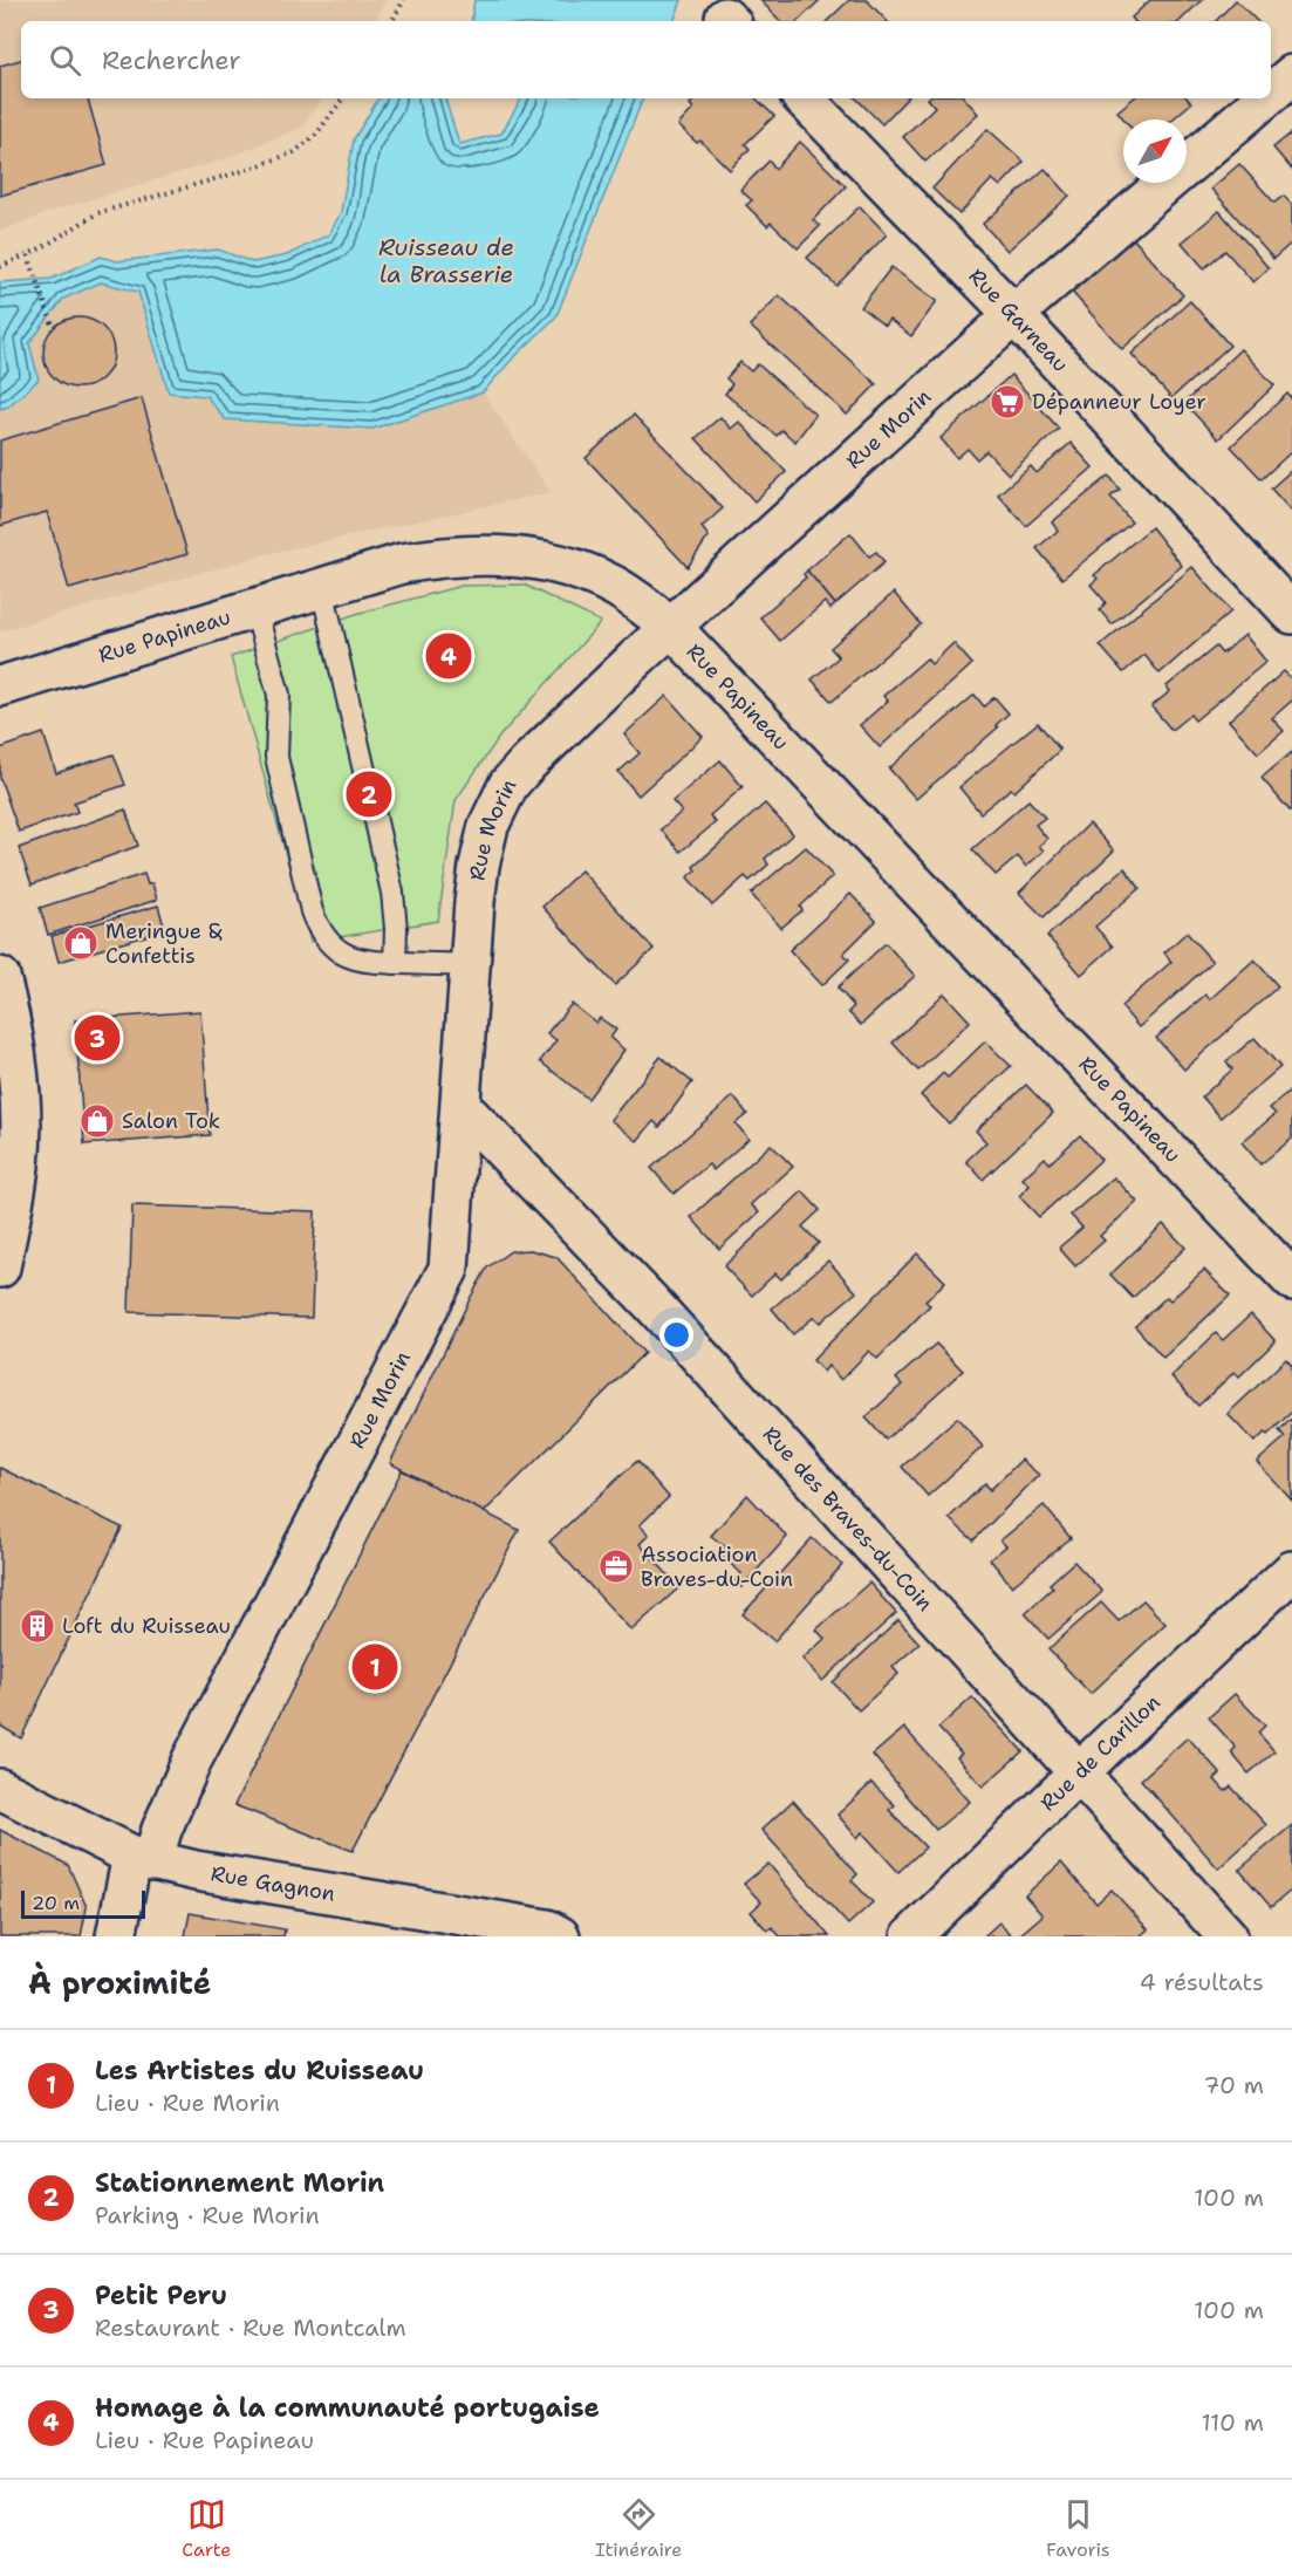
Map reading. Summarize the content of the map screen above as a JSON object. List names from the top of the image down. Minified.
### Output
{"streets":{"street":["Rue Garneau","Rue Morin","Rue Papineau","Rue des Braves-du-Coin","Rue de Carillon","Rue Gagnon"]},"crossings":[["Rue Garneau","Rue Morin"],["Rue Morin","Rue Papineau"],["Rue Morin","Rue des Braves-du-Coin"],["Rue Morin","Rue Gagnon"],["Rue des Braves-du-Coin","Rue de Carillon"]],"water":["Ruisseau de la Brasserie"],"places":{"supermarket":["Dépanneur Loyer"],"shop":["Meringue & Confettis","Salon Tok"],"office":["Association Braves-du-Coin"],"building":["Loft du Ruisseau"]},"scale_bar":"20 m","north":"top right","page":{"search":"Rechercher","pins":["4","2","3","1"],"scale":"20 m","heading":["À proximité","4 résultats"],"list":[{"mark":"1","name":"Les Artistes du Ruisseau","note":"Lieu · Rue Morin","value":"70 m"},{"mark":"2","name":"Stationnement Morin","note":"Parking · Rue Morin","value":"100 m"},{"mark":"3","name":"Petit Peru","note":"Restaurant · Rue Montcalm","value":"100 m"},{"mark":"4","name":"Homage à la communauté portugaise","note":"Lieu · Rue Papineau","value":"110 m"}],"nav":["Carte","Itinéraire","Favoris"]}}
